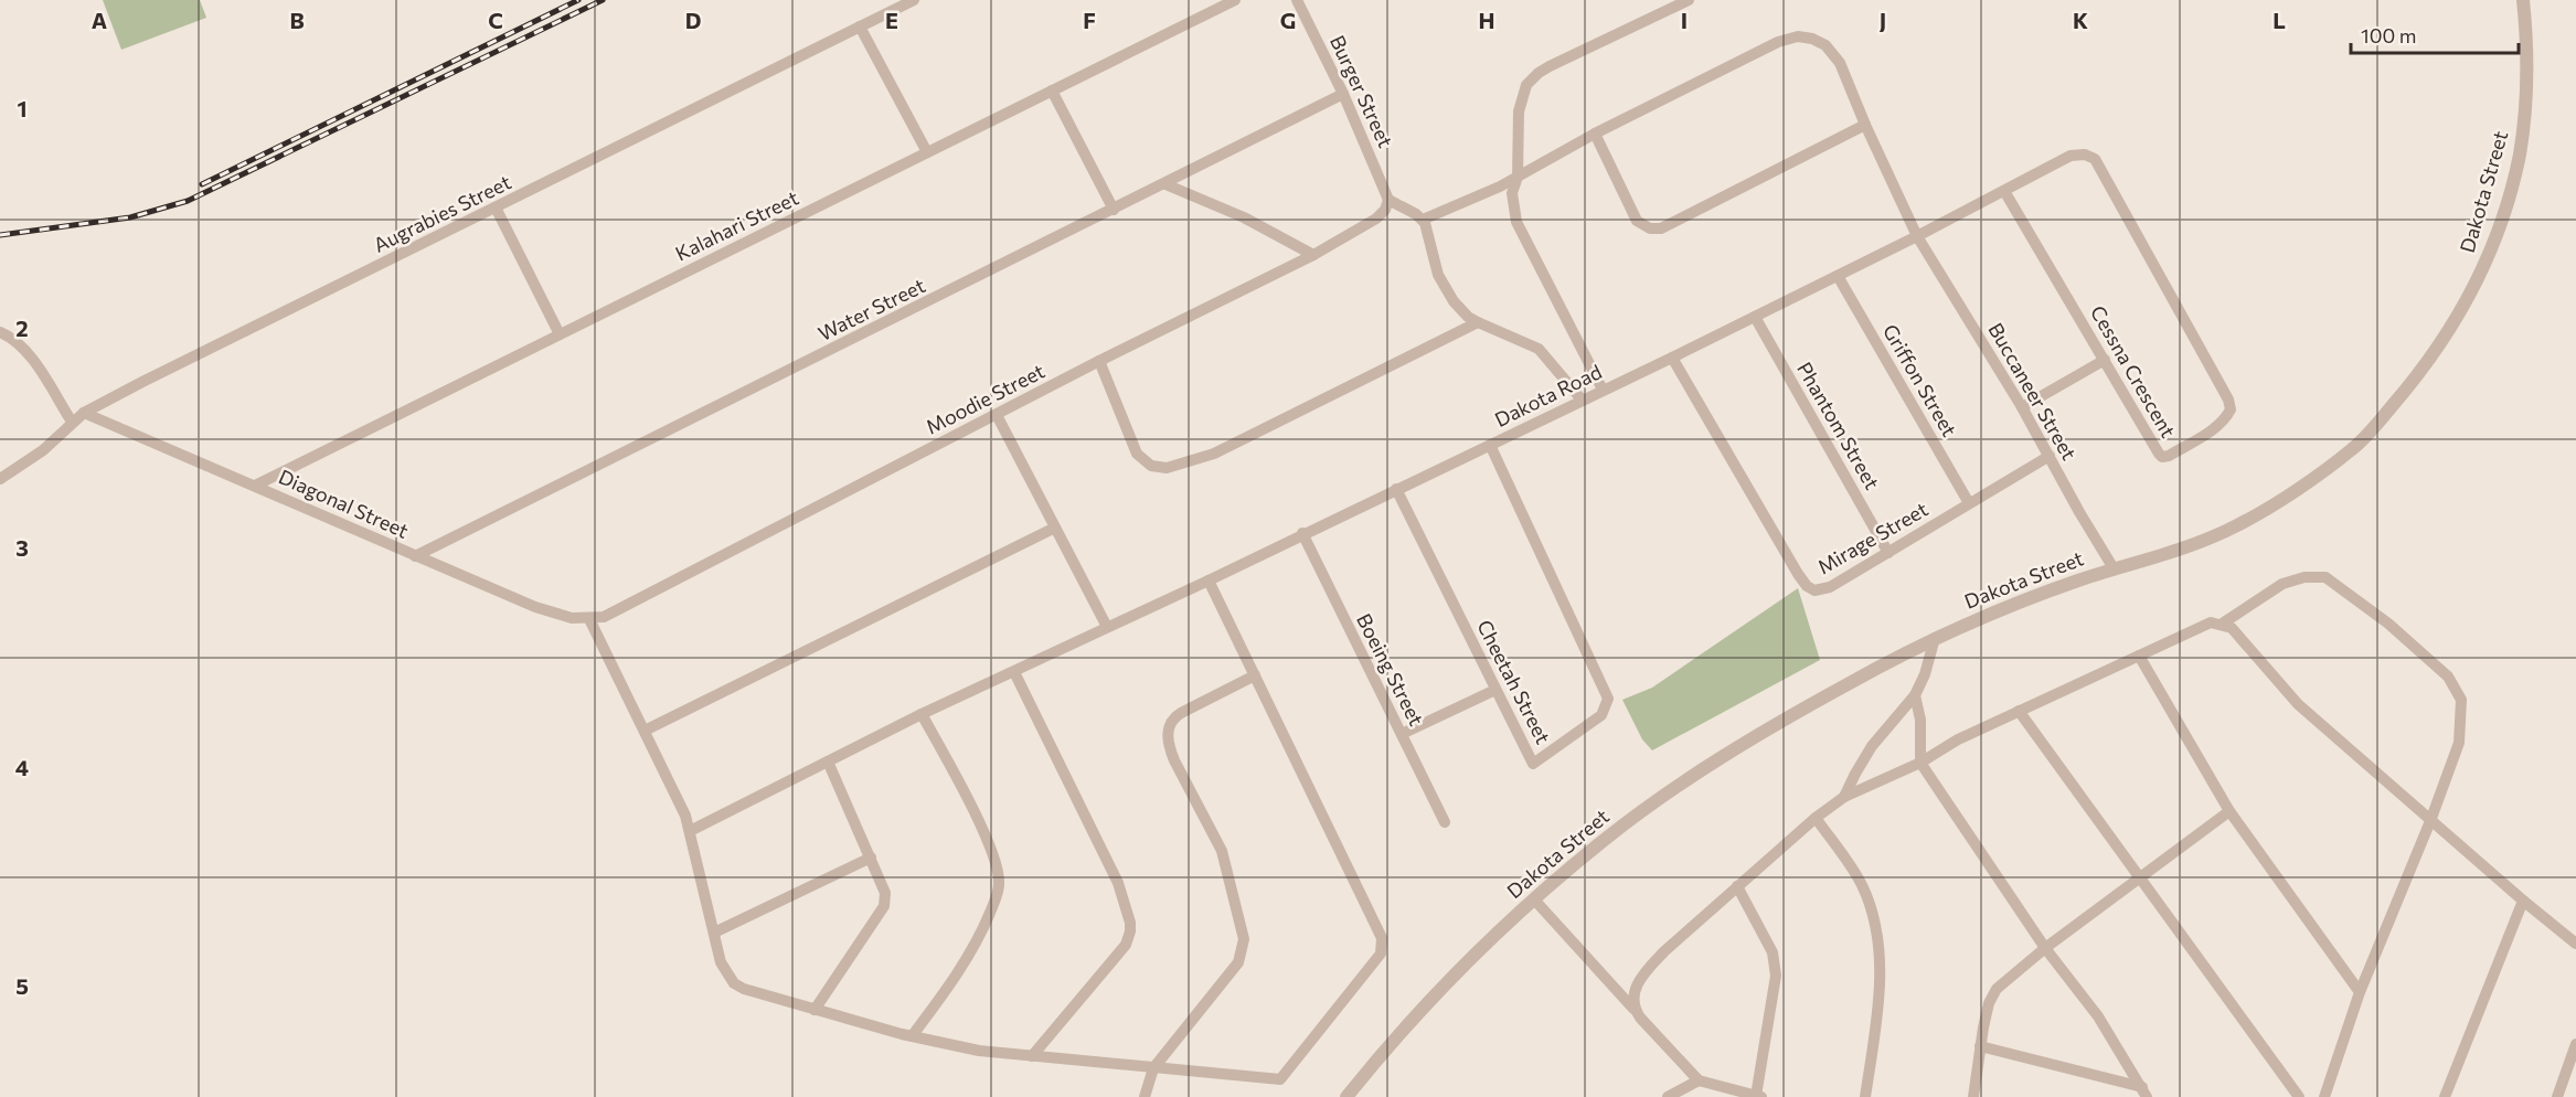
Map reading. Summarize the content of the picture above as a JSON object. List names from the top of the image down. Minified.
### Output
{"streets":{"street":["Burger Street","Dakota Street","Augrabies Street","Kalahari Street","Water Street","Cessna Crescent","Griffon Street","Buccaneer Street","Dakota Road","Moodie Street","Phantom Street","Diagonal Street","Mirage Street","Boeing Street","Cheetah Street"]},"crossings":[["Burger Street","Water Street"],["Burger Street","Moodie Street"],["Dakota Street","Buccaneer Street"],["Augrabies Street","Diagonal Street"],["Kalahari Street","Diagonal Street"],["Water Street","Diagonal Street"],["Cessna Crescent","Dakota Road"],["Griffon Street","Dakota Road"],["Griffon Street","Mirage Street"],["Buccaneer Street","Dakota Road"],["Buccaneer Street","Mirage Street"],["Dakota Road","Phantom Street"],["Dakota Road","Mirage Street"],["Dakota Road","Boeing Street"],["Dakota Road","Cheetah Street"],["Moodie Street","Diagonal Street"],["Phantom Street","Mirage Street"]],"scale_bar":"100 m","grid":{"columns":["A","B","C","D","E","F","G","H","I","J","K","L"],"rows":["1","2","3","4","5"]}}
